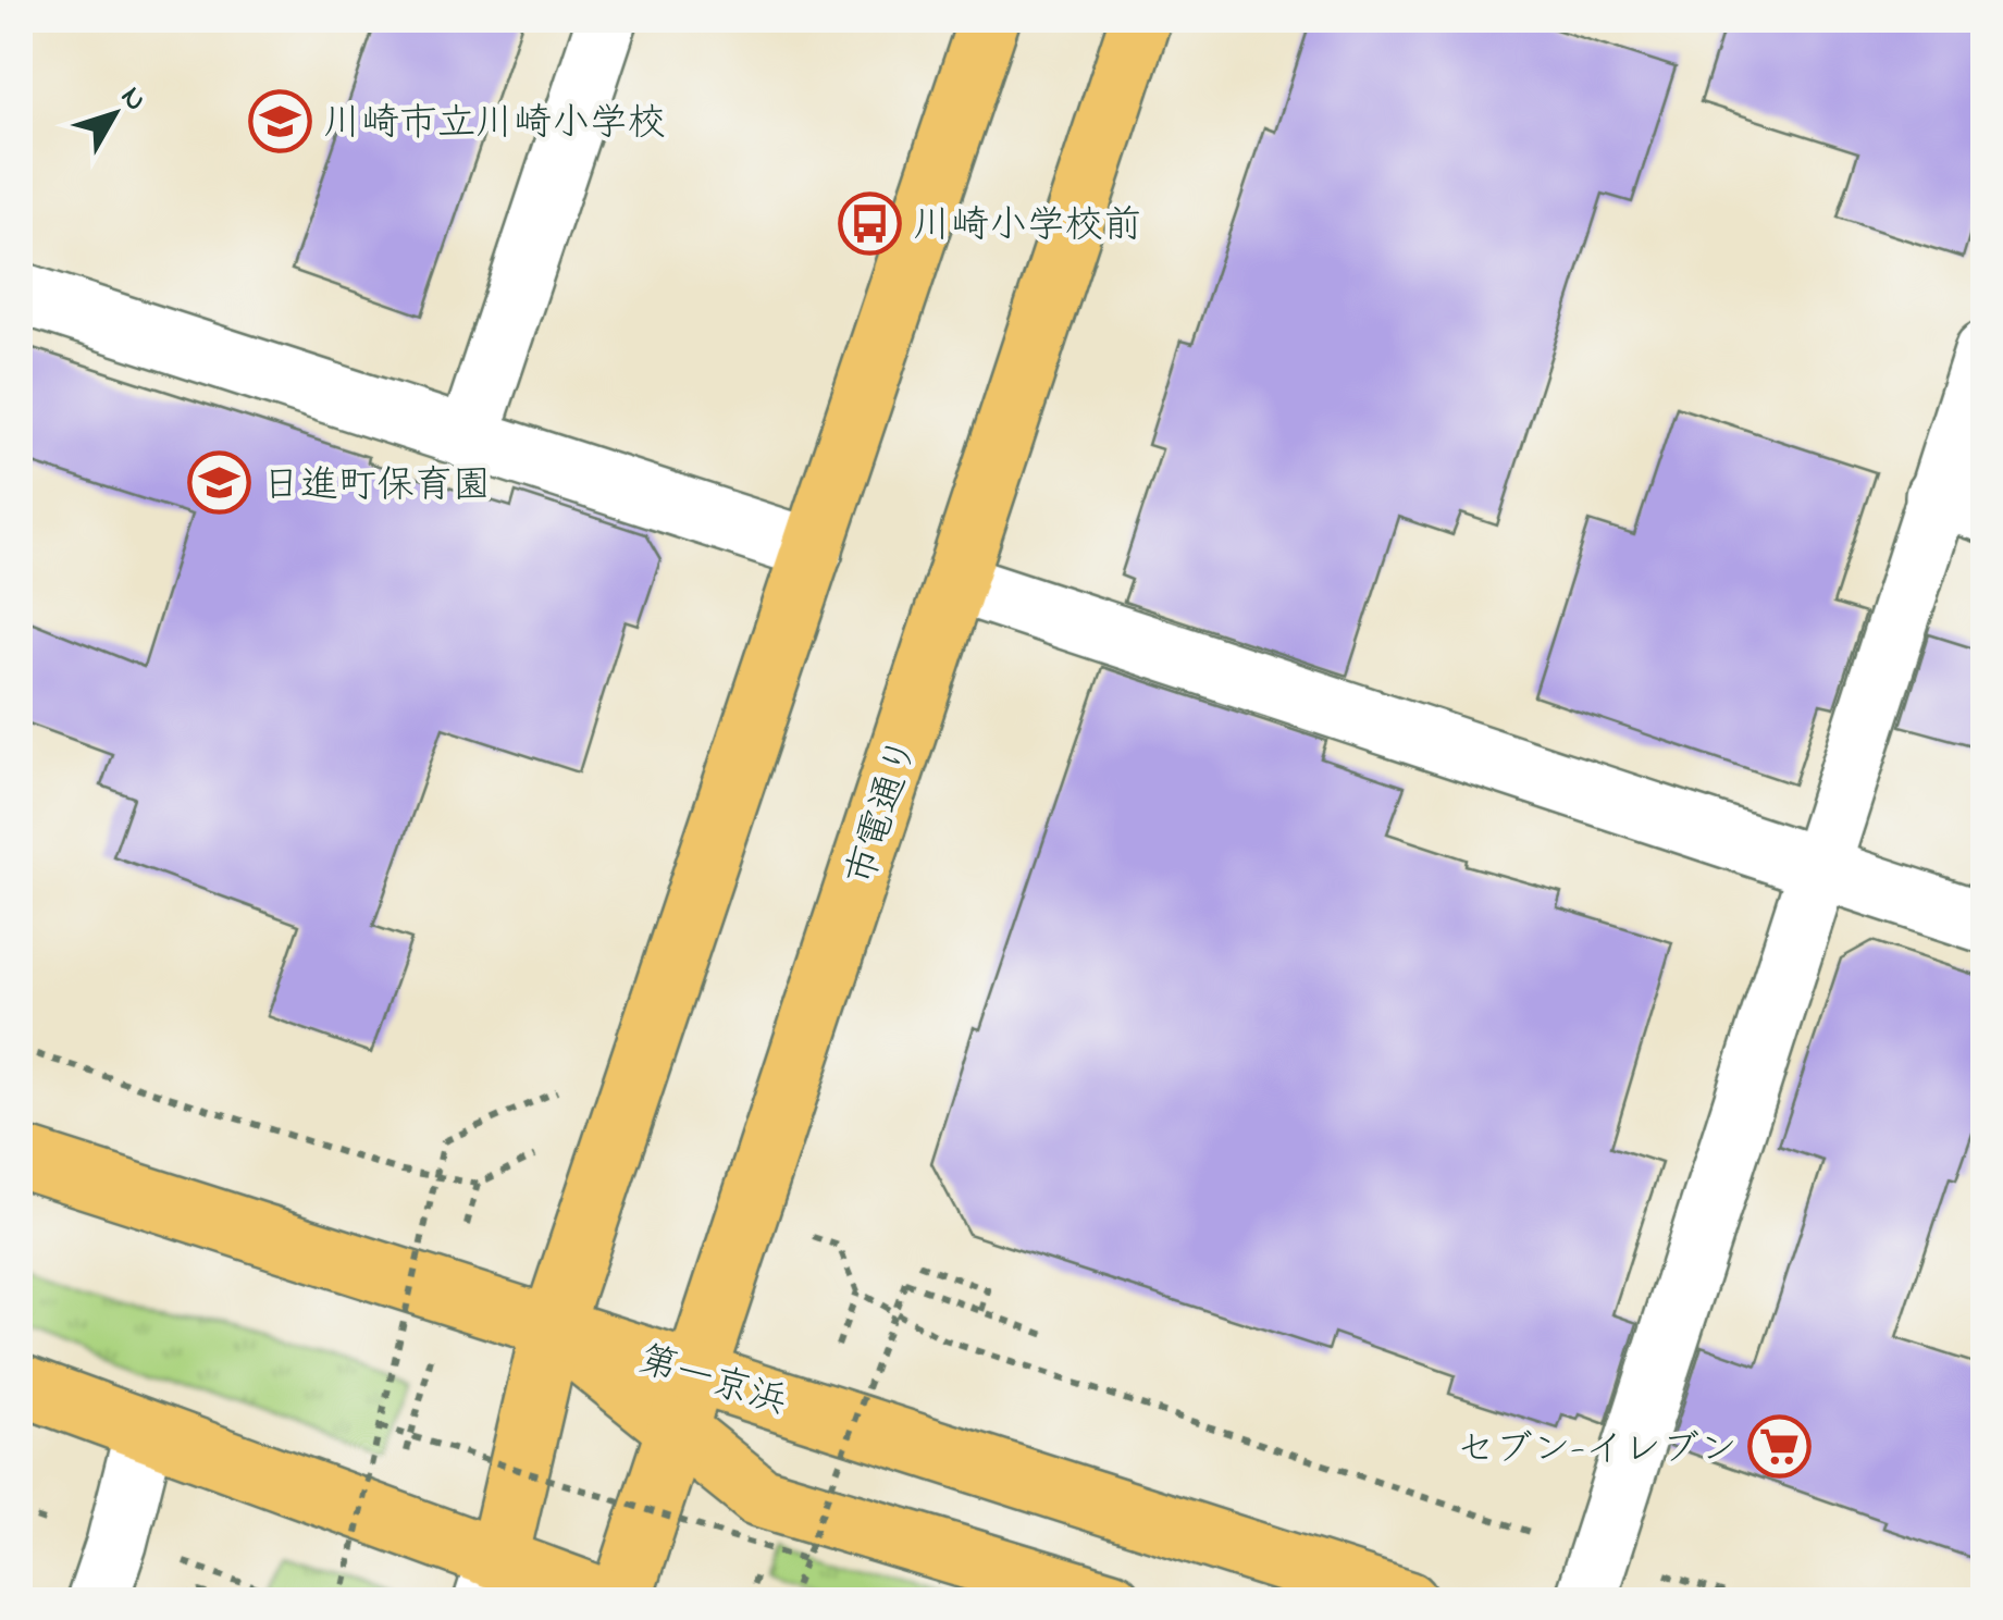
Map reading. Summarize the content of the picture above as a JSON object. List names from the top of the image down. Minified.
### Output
{"streets":{"main road":["市電通り","第一京浜"]},"crossings":[["市電通り","第一京浜"]],"places":{"school or university":["川崎市立川崎小学校","日進町保育園"],"bus stop":["川崎小学校前"],"supermarket":["セブン-イレブン"]},"north":"top right"}
